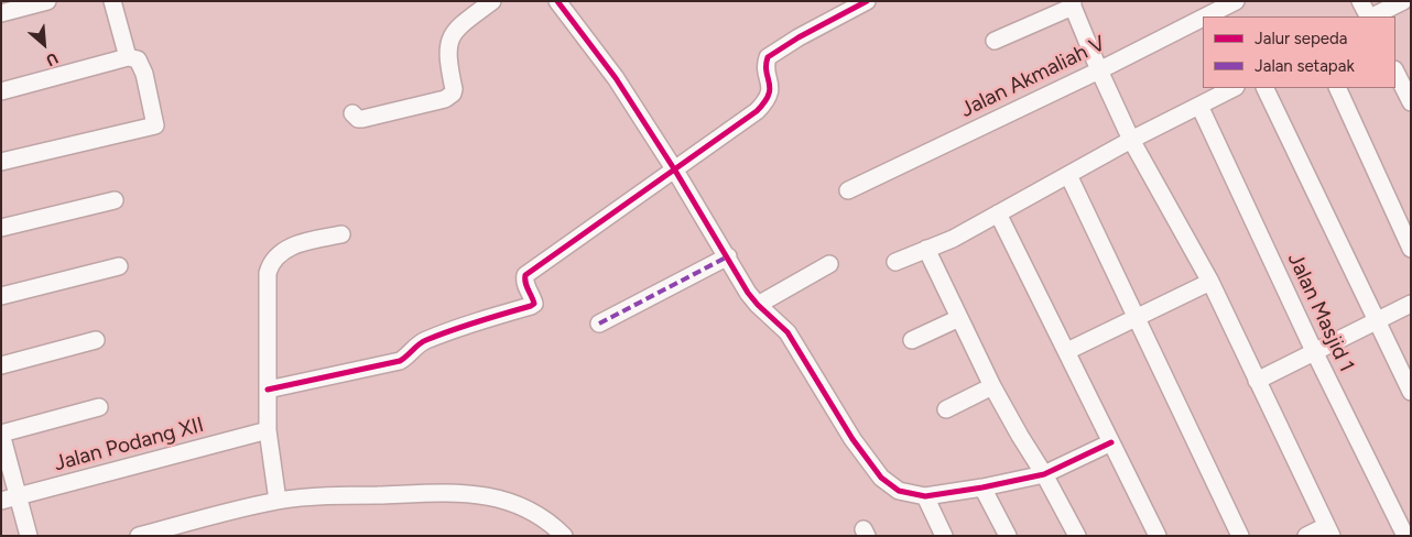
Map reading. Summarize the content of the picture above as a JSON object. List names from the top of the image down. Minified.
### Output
{"streets":{"street":["Jalan Akmaliah V","Jalan Masjid 1","Jalan Podang XII"]},"legend":["Jalur sepeda","Jalan setapak"],"north":"bottom right"}
